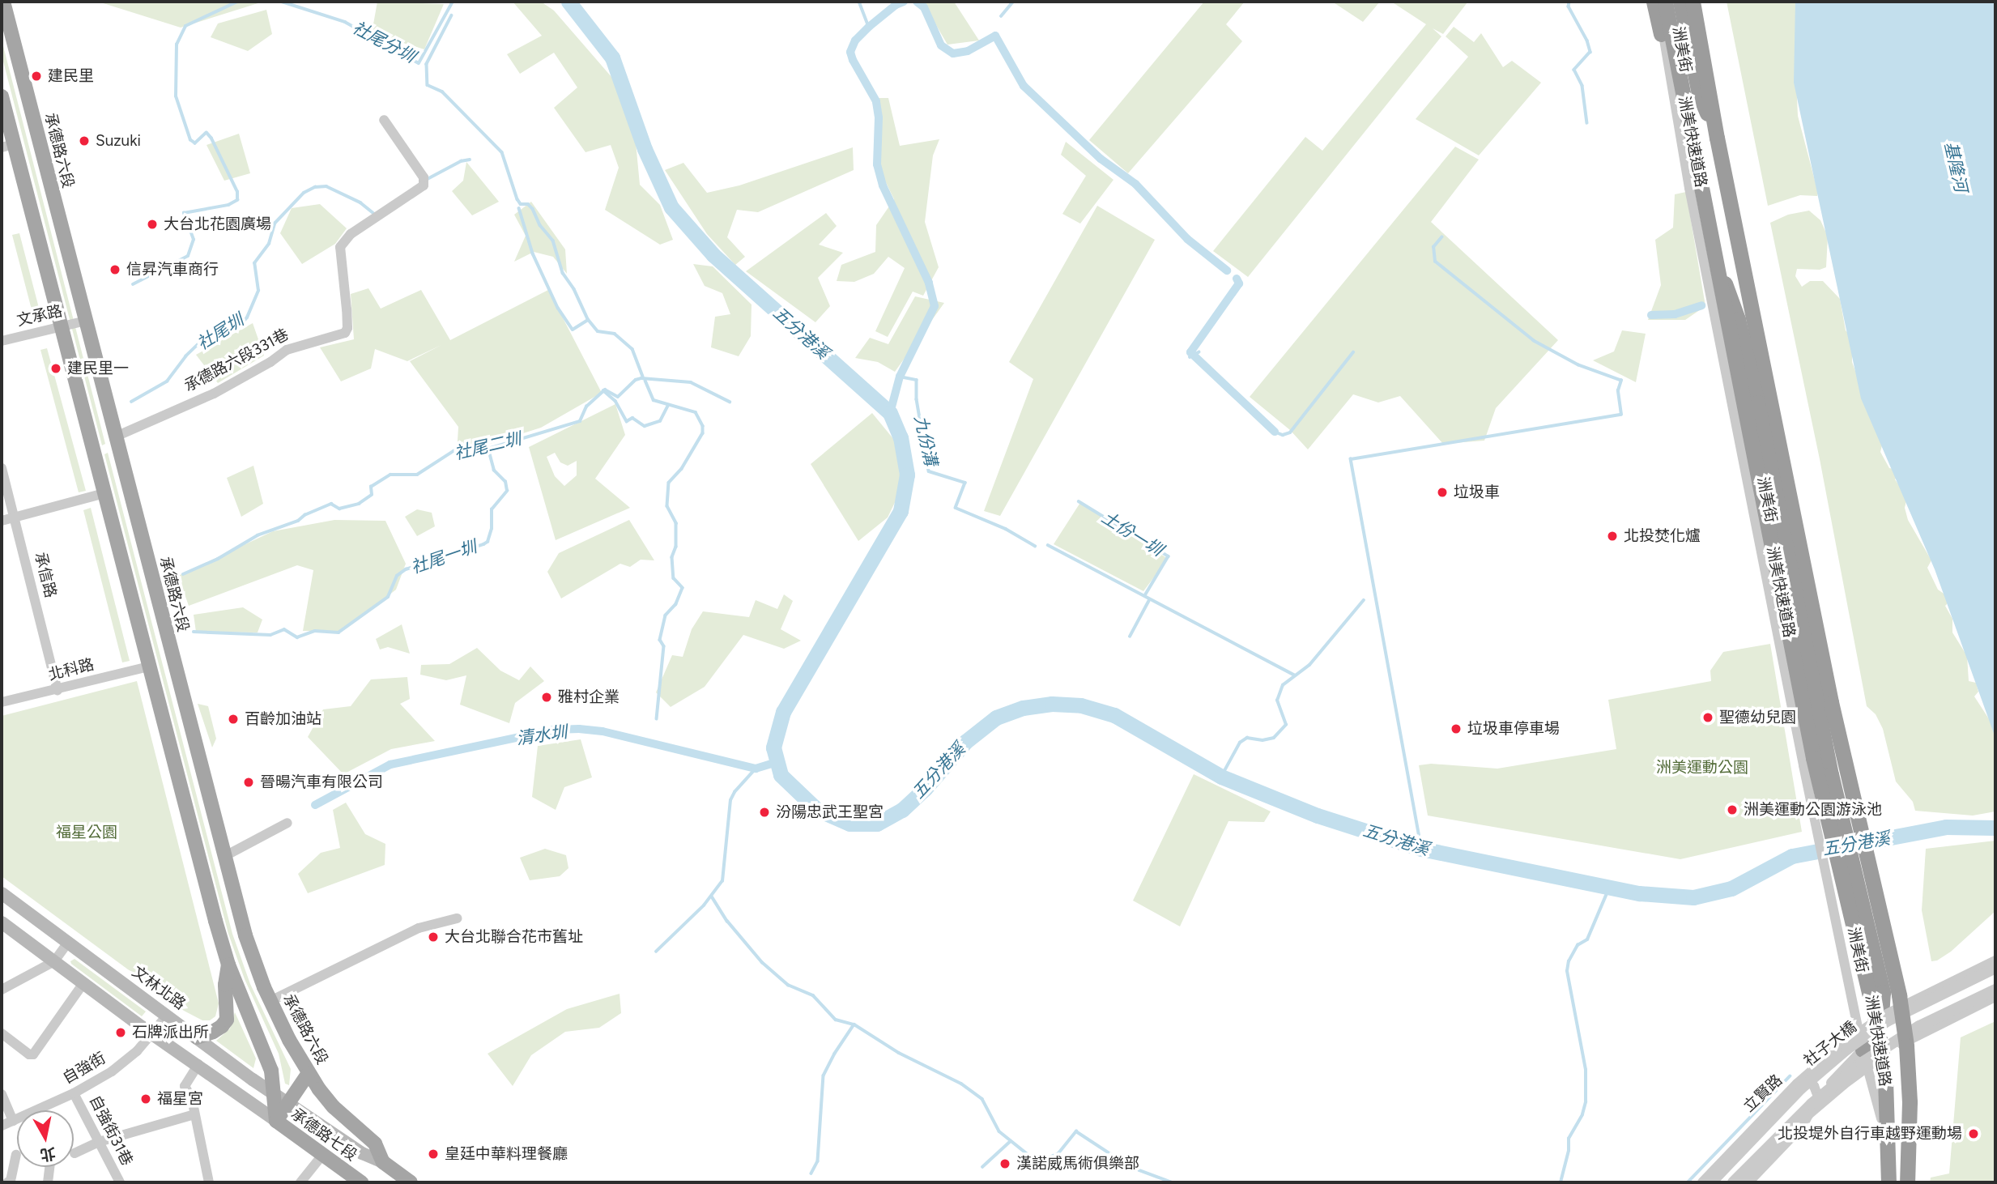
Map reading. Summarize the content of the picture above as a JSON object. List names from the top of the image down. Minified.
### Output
{"streets":{"highway":["洲美快速道路"],"main road":["承德路六段","文林北路","承德路七段"],"street":["洲美街","文承路","承德路六段331巷","承信路","北科路","社子大橋","自強街","立賢路","自強街31巷"]},"crossings":[["洲美街","立賢路"],["承德路六段","文承路"],["承德路六段","承德路六段331巷"],["承德路六段","文林北路"],["承信路","北科路"],["文林北路","自強街"],["文林北路","承德路七段"],["自強街","自強街31巷"]],"water":["社尾分圳","基隆河","社尾圳","五分港溪","九份溝","社尾二圳","土份一圳","社尾一圳","清水圳"],"parks":["洲美運動公園","福星公園"],"places":["建民里","Suzuki","大台北花園廣場","信昇汽車商行","建民里一","垃圾車","北投焚化爐","雅村企業","聖德幼兒園","百齡加油站","垃圾車停車場","晉暘汽車有限公司","洲美運動公園游泳池","汾陽忠武王聖宮","大台北聯合花市舊址","石牌派出所","福星宮","北投堤外自行車越野運動場","皇廷中華料理餐廳","漢諾威馬術俱樂部"],"north":"bottom"}
